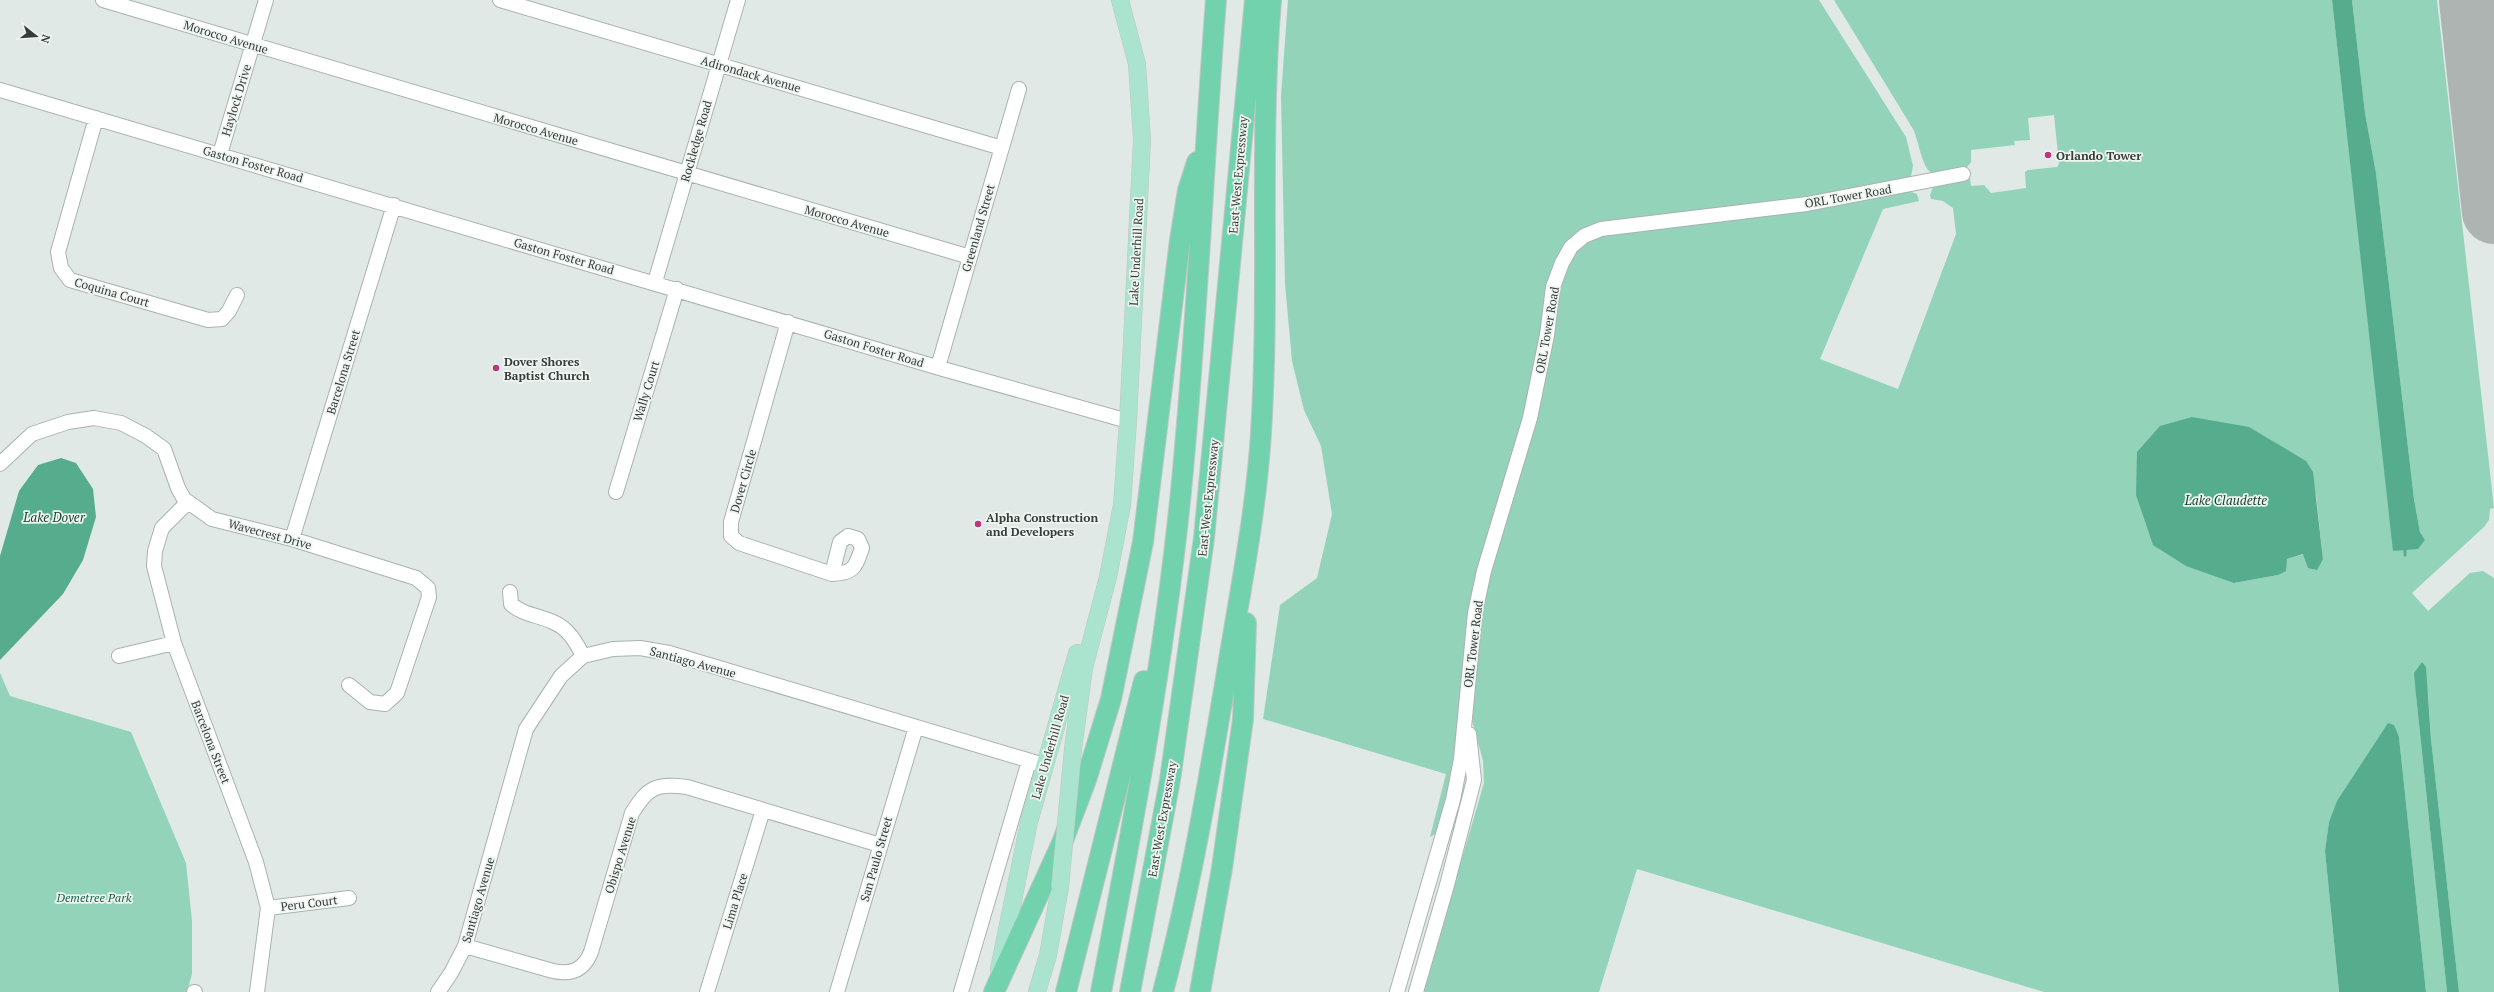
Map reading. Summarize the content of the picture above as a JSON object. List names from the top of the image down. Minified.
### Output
{"streets":{"highway":["East-West Expressway"],"main road":["Lake Underhill Road"],"street":["Morocco Avenue","Adirondack Avenue","Haylock Drive","Rockledge Road","Gaston Foster Road","ORL Tower Road","Greenland Street","Coquina Court","Barcelona Street","Wally Court","Dover Circle","Wavecrest Drive","Santiago Avenue","Obispo Avenue","San Paulo Street","Lima Place","Peru Court"]},"crossings":[["Morocco Avenue","Haylock Drive"],["Morocco Avenue","Rockledge Road"],["Morocco Avenue","Greenland Street"],["Adirondack Avenue","Rockledge Road"],["Adirondack Avenue","Greenland Street"],["Haylock Drive","Gaston Foster Road"],["Rockledge Road","Gaston Foster Road"],["Gaston Foster Road","Greenland Street"],["Gaston Foster Road","Lake Underhill Road"],["Gaston Foster Road","Coquina Court"],["Gaston Foster Road","Barcelona Street"],["Gaston Foster Road","Wally Court"],["Gaston Foster Road","Dover Circle"],["Lake Underhill Road","Santiago Avenue"],["Barcelona Street","Wavecrest Drive"],["Barcelona Street","Peru Court"],["Santiago Avenue","Obispo Avenue"],["Santiago Avenue","San Paulo Street"],["Obispo Avenue","San Paulo Street"],["Obispo Avenue","Lima Place"]],"water":["Lake Claudette","Lake Dover"],"parks":["Demetree Park"],"places":["Orlando Tower","Dover Shores Baptist Church","Alpha Construction and Developers"],"north":"right"}
